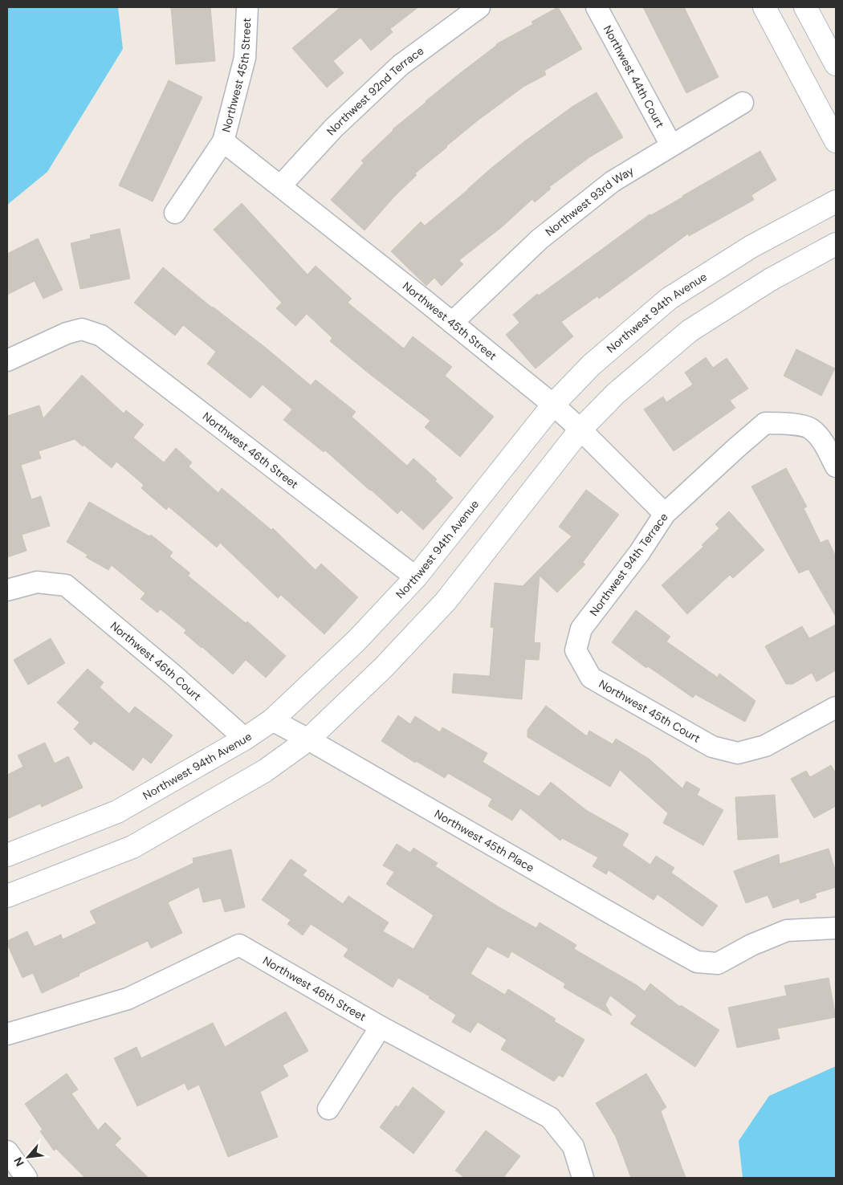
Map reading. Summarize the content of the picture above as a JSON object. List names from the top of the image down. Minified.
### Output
{"streets":{"street":["Northwest 45th Street","Northwest 44th Court","Northwest 92nd Terrace","Northwest 93rd Way","Northwest 94th Avenue","Northwest 46th Street","Northwest 94th Terrace","Northwest 46th Court","Northwest 45th Court","Northwest 45th Place"]},"crossings":[["Northwest 45th Street","Northwest 92nd Terrace"],["Northwest 45th Street","Northwest 93rd Way"],["Northwest 45th Street","Northwest 94th Avenue"],["Northwest 45th Street","Northwest 94th Terrace"],["Northwest 44th Court","Northwest 93rd Way"],["Northwest 94th Avenue","Northwest 46th Street"],["Northwest 94th Avenue","Northwest 46th Court"],["Northwest 94th Avenue","Northwest 45th Place"],["Northwest 94th Terrace","Northwest 45th Court"]],"north":"bottom left"}
